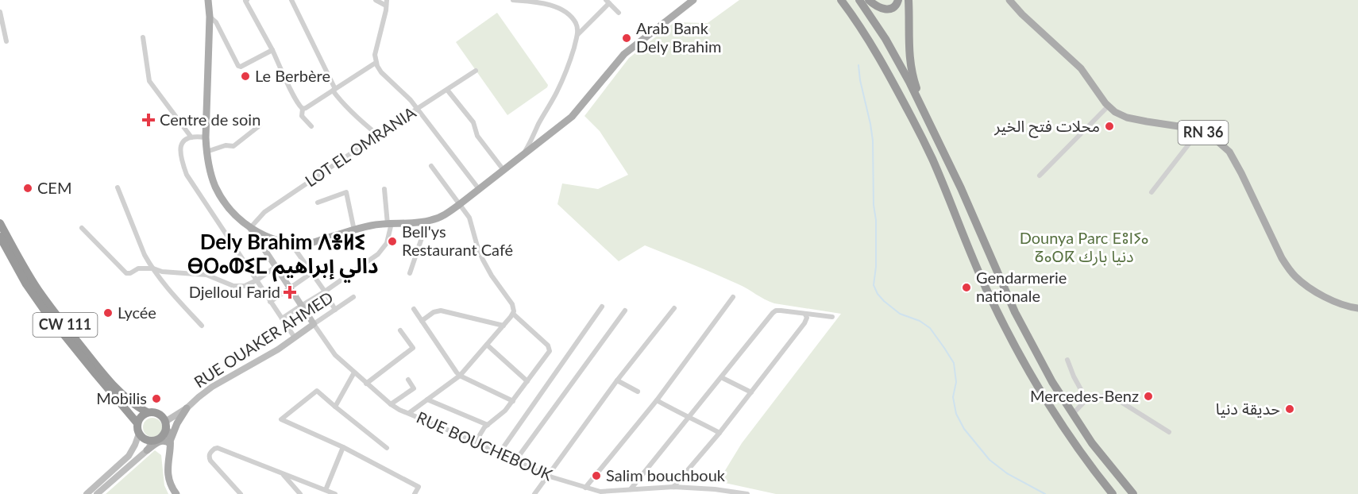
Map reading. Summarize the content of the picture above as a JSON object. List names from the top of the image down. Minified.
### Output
{"streets":{"highway":["CW 111"],"main road":["RN 36"],"street":["LOT EL OMRANIA","RUE OUAKER AHMED","RUE BOUCHEBOUK"]},"crossings":[["CW 111","RUE OUAKER AHMED"],["RUE OUAKER AHMED","RUE BOUCHEBOUK"]],"districts":["Dely Brahim ⴷⴻⵍⵉ ⴱⵔⴰⵀⵉⵎ دالي إبراهيم"],"parks":["Dounya Parc ⴹⵓⵏⵢⴰ ⵒⴰⵔⴽ دنيا بارك"],"places":{"other":["Arab Bank Dely Brahim","Le Berbère","محلات فتح الخير","CEM","Bell'ys Restaurant Café","Gendarmerie nationale","Lycée","Mercedes-Benz","Mobilis","حديقة دنيا","Salim bouchbouk"],"health":["Centre de soin","Djelloul Farid"]}}
